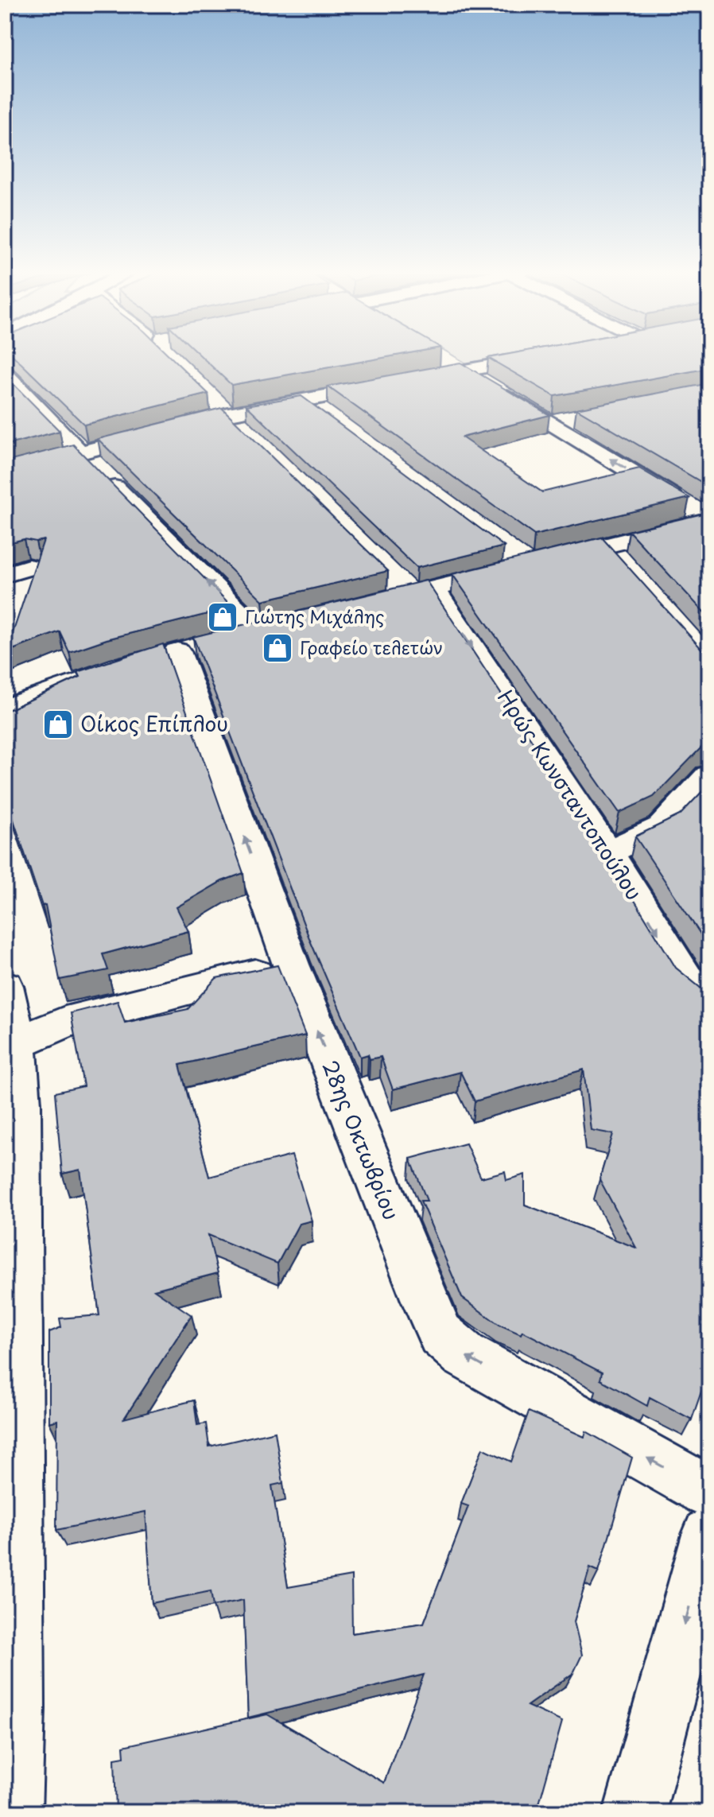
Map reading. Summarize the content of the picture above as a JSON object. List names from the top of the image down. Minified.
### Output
{"streets":{"street":["Ηρώς Κωνσταντοπούλου","28ης Οκτωβρίου"]},"one_way":["Ηρώς Κωνσταντοπούλου","28ης Οκτωβρίου"],"places":{"shop":["Γιώτης Μιχάλης","Γραφείο τελετών","Οίκος Επίπλου"]}}
